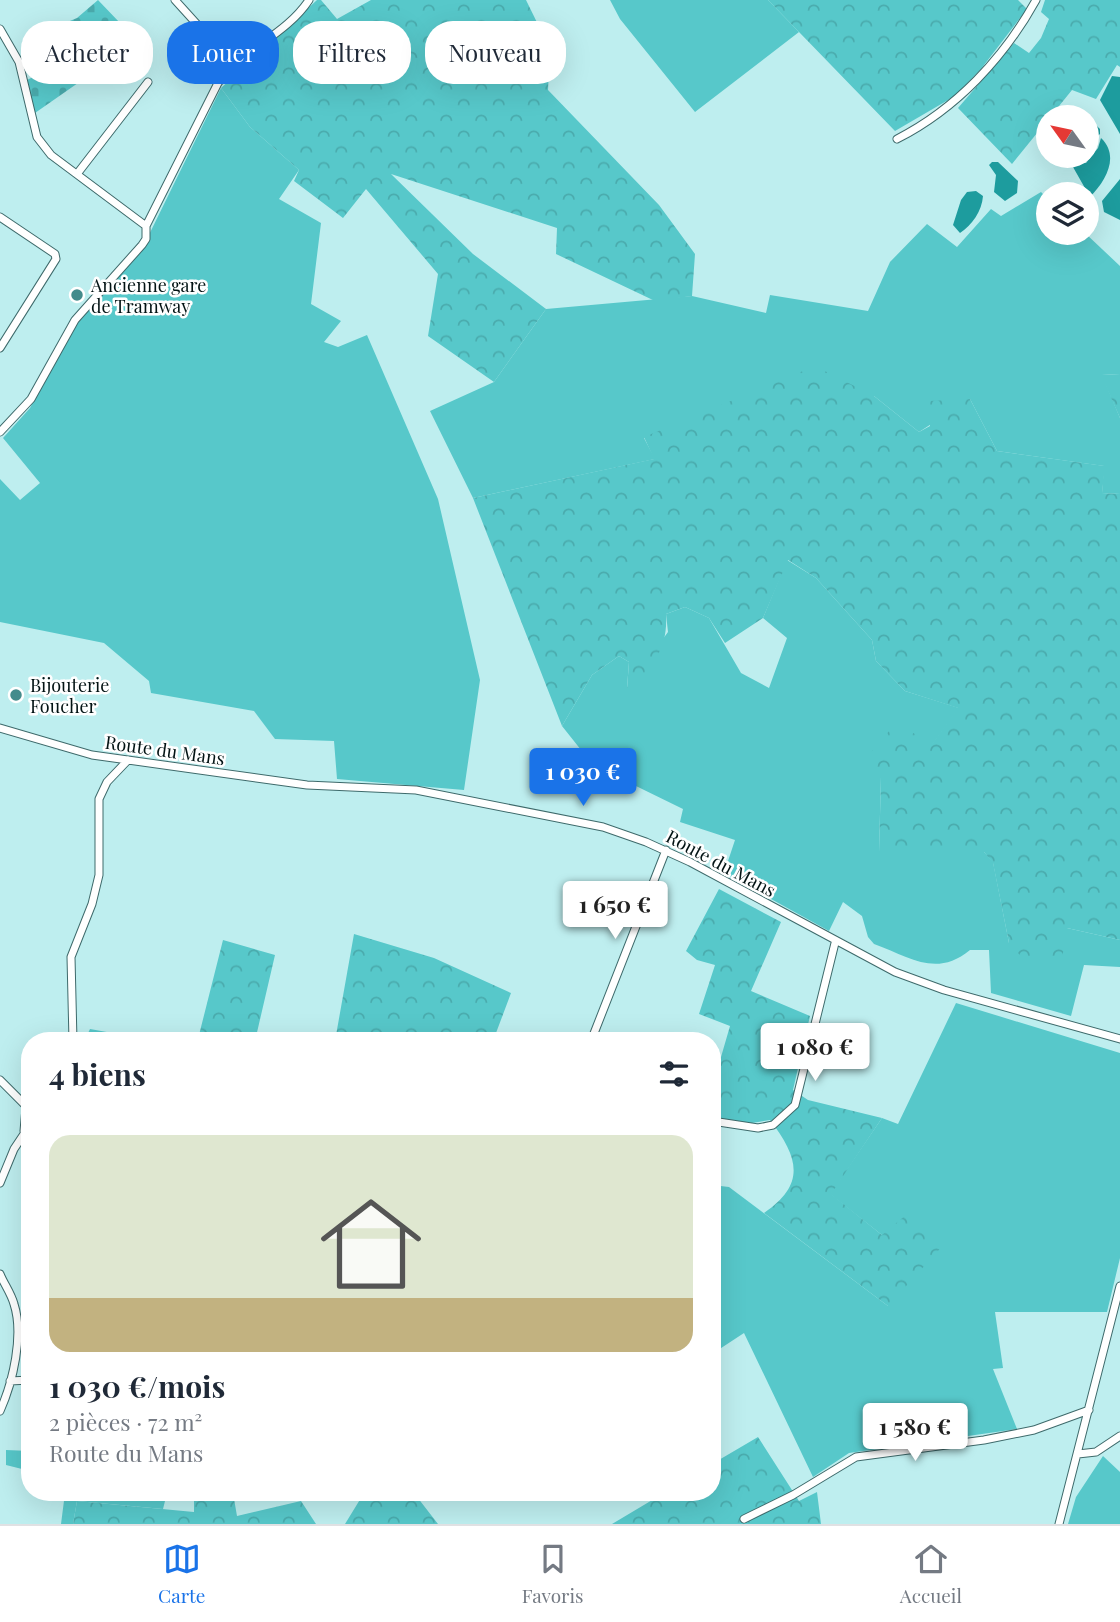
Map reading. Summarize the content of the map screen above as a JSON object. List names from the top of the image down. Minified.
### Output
{"streets":{"street":["Route du Mans"]},"places":["Ancienne gare de Tramway","Bijouterie Foucher"],"north":"top left","page":{"chip":["Acheter","Louer","Filtres","Nouveau"],"price":["1 030 €","1 650 €","1 080 €","1 580 €"],"heading":"4 biens","list":[{"name":"1 030 €/mois","note":"2 pièces · 72 m² · Route du Mans"}],"tabs":["Carte","Favoris","Accueil"]}}
